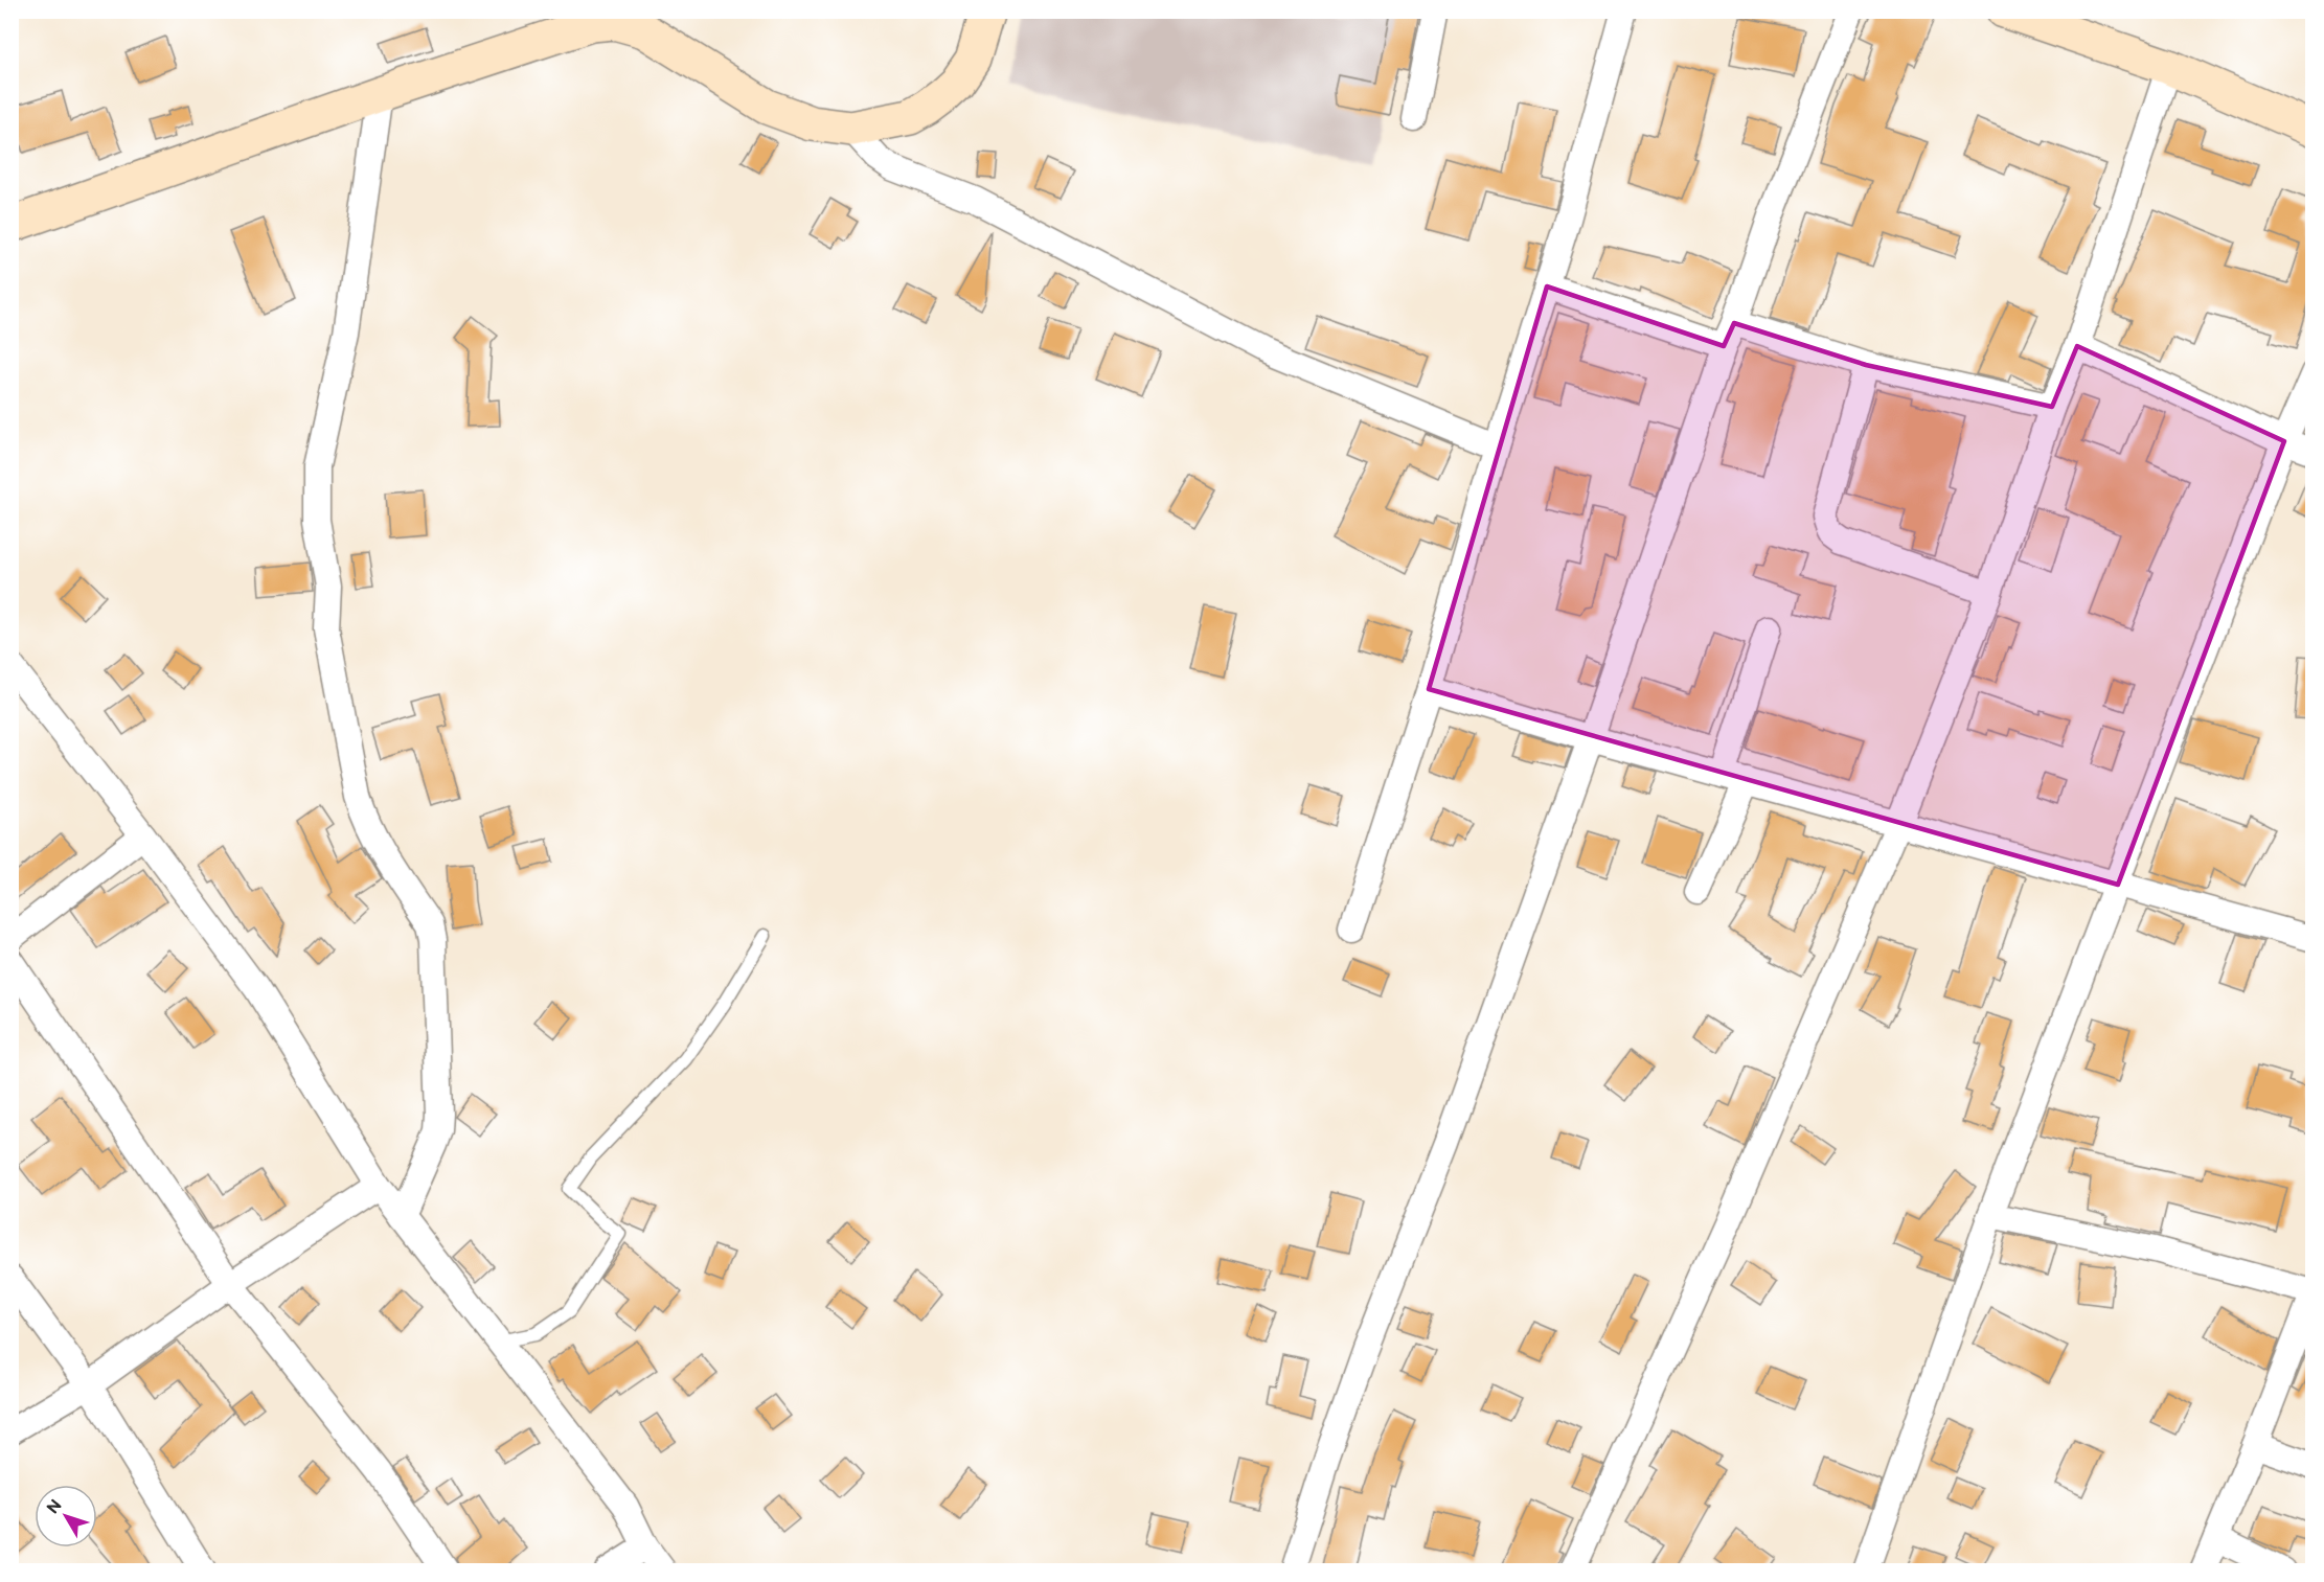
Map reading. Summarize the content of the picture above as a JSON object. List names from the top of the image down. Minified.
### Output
{"north":"top left"}
